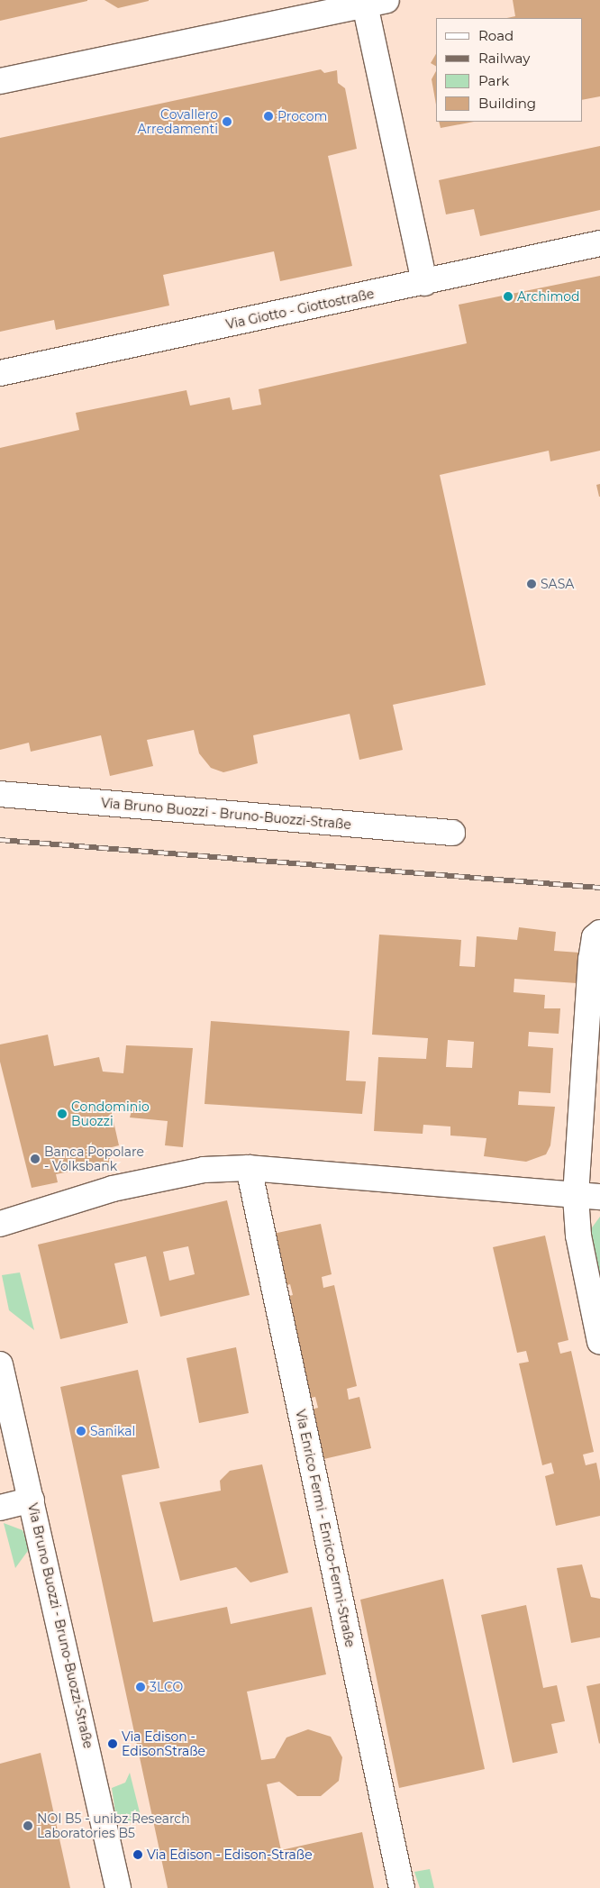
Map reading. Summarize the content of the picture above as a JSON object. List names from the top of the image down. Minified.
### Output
{"streets":{"street":["Via Giotto - Giottostraße","Via Bruno Buozzi - Bruno-Buozzi-Straße","Via Enrico Fermi - Enrico-Fermi-Straße"]},"places":["Procom","Covallero Arredamenti","Archimod","SASA","Condominio Buozzi","Banca Popolare - Volksbank","Sanikal","3LCO","Via Edison - EdisonStraße","NOI B5 - unibz Research Laboratories B5","Via Edison - Edison-Straße"],"legend":["Road","Railway","Park","Building"]}
